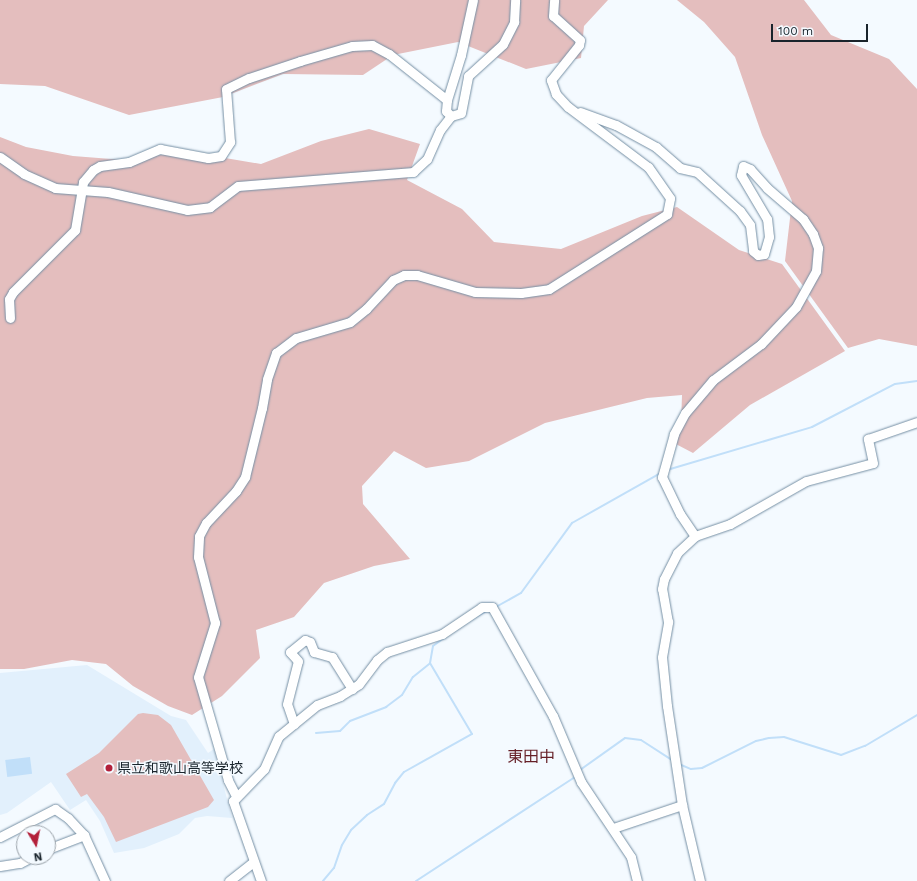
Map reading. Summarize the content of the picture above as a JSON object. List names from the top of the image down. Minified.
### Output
{"districts":["東田中"],"places":["県立和歌山高等学校"],"scale_bar":"100 m","north":"bottom"}
